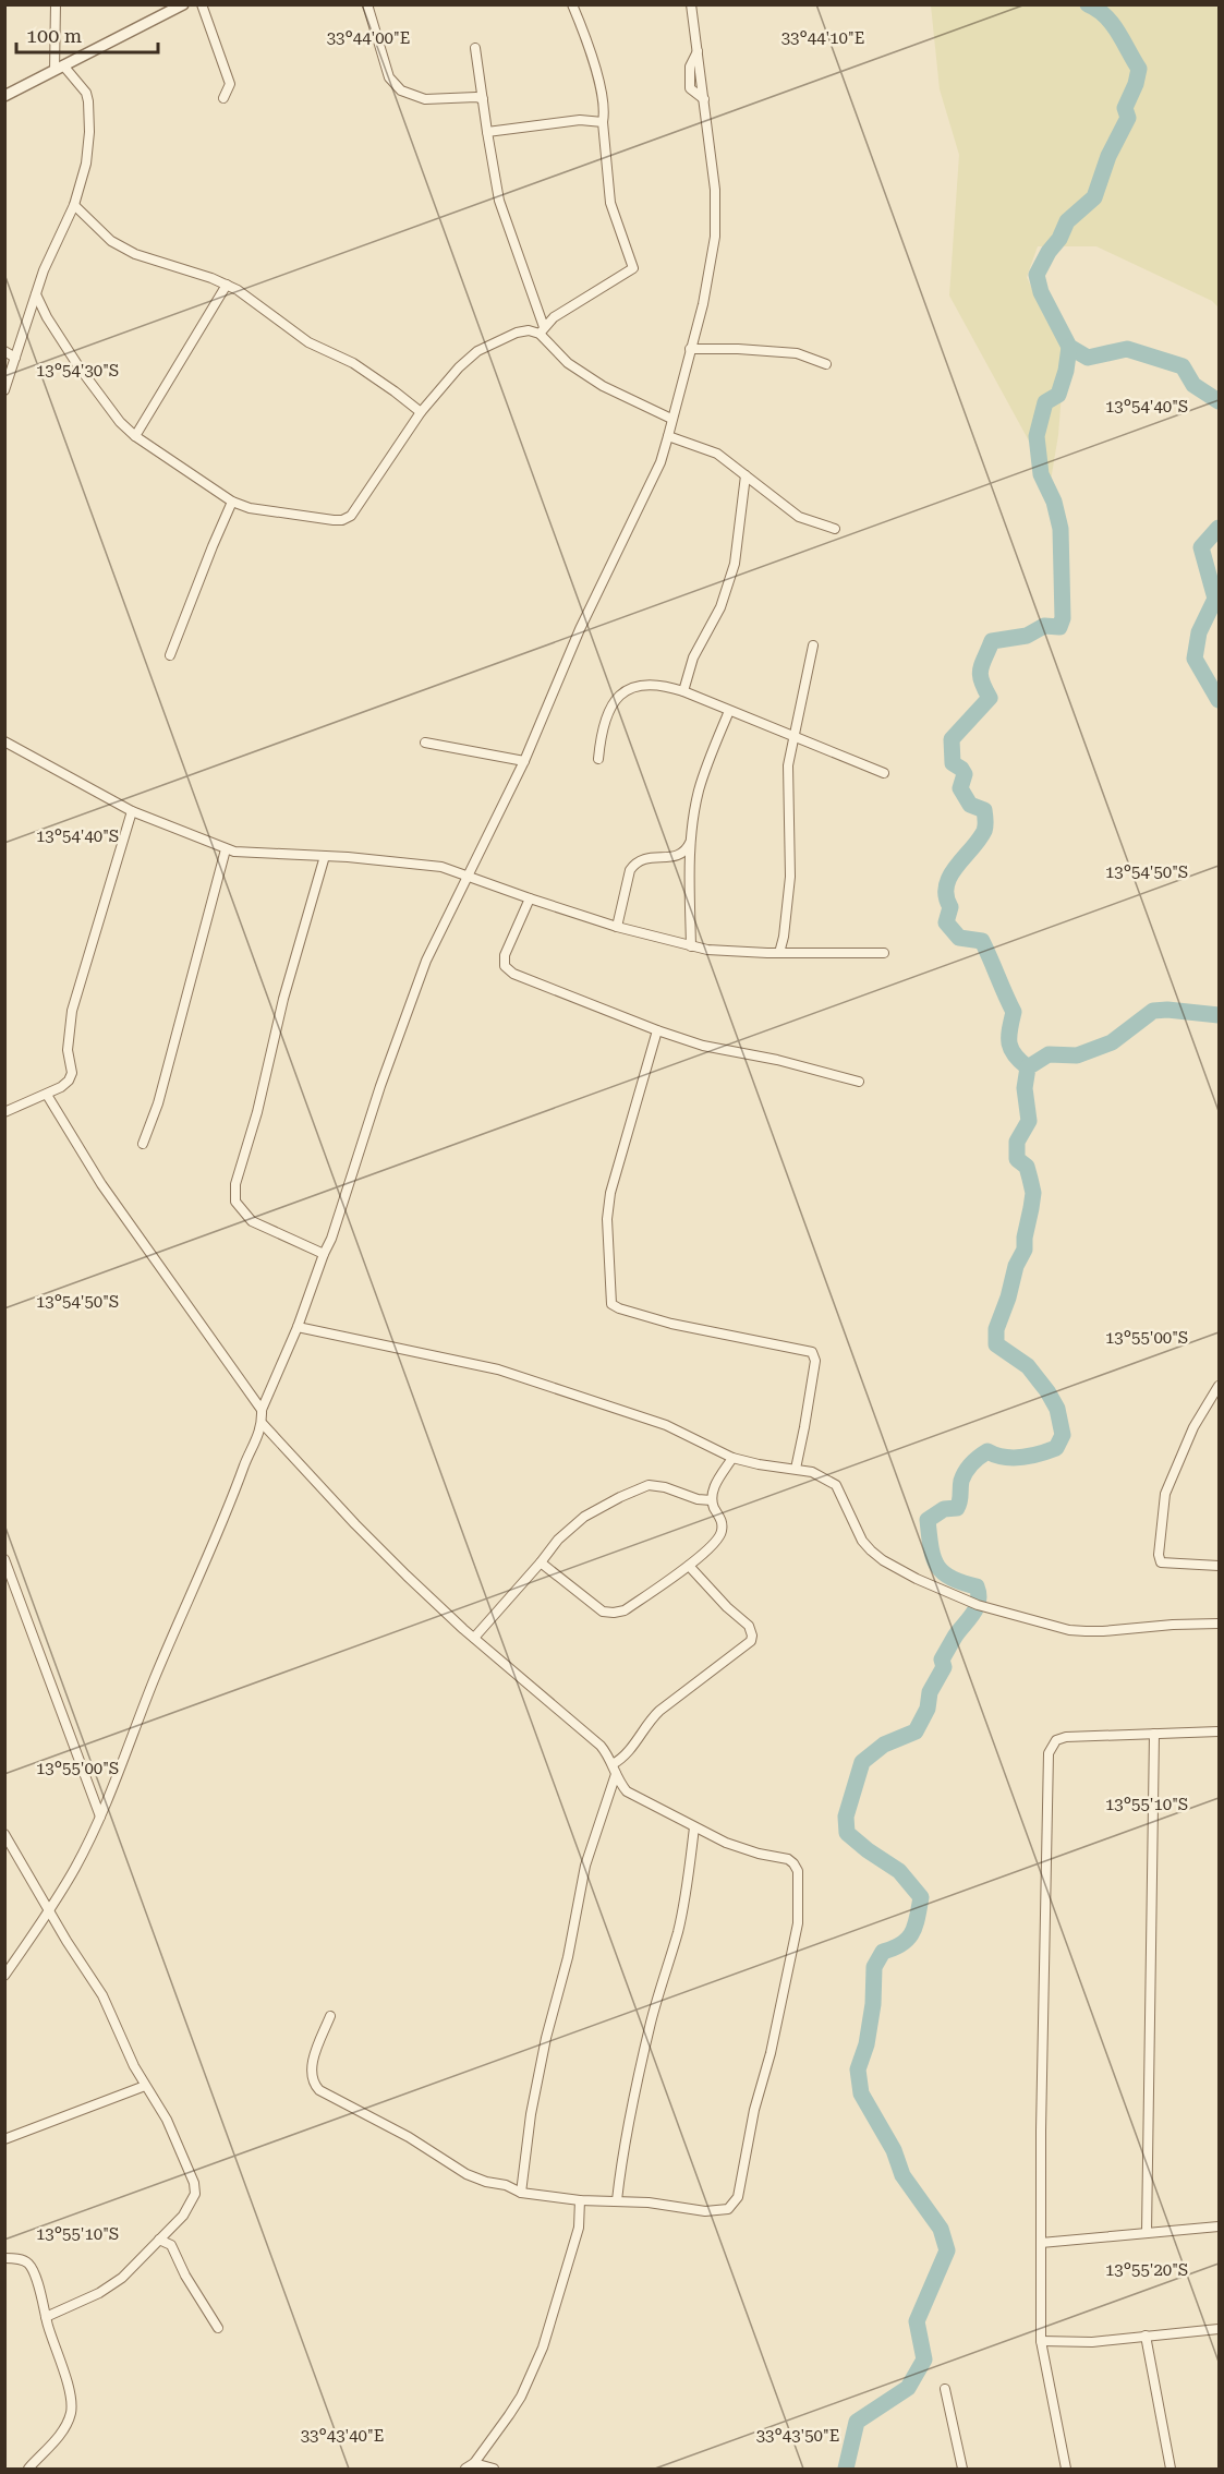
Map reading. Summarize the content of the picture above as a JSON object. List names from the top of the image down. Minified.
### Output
{"scale_bar":"100 m","coordinates":["33°44'00\"E","33°44'10\"E","13°54'30\"S","13°54'40\"S","13°54'50\"S","13°55'00\"S","13°55'10\"S","13°55'20\"S","33°43'40\"E","33°43'50\"E"]}
